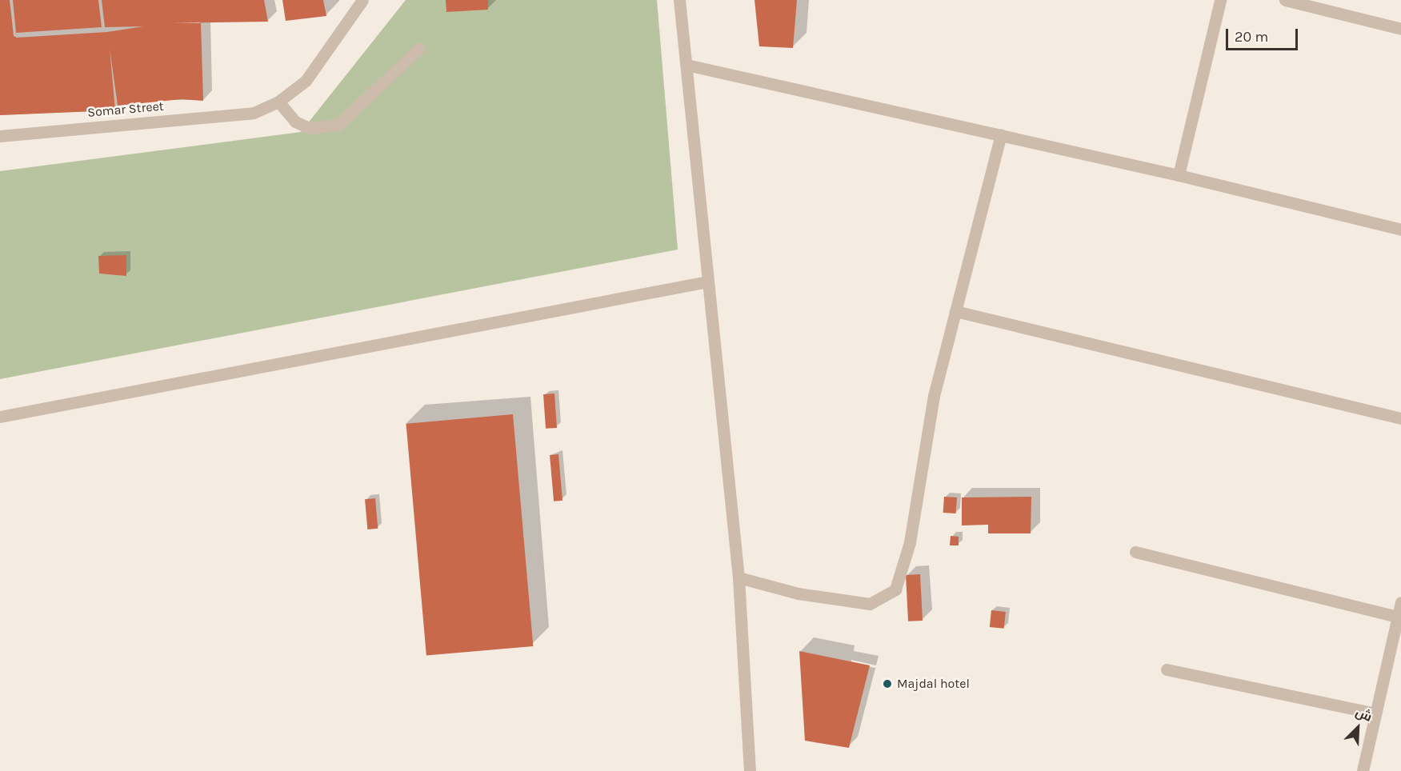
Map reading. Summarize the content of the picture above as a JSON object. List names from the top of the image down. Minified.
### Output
{"streets":{"street":["Somar Street"]},"places":["Majdal hotel"],"scale_bar":"20 m","north":"top right"}
